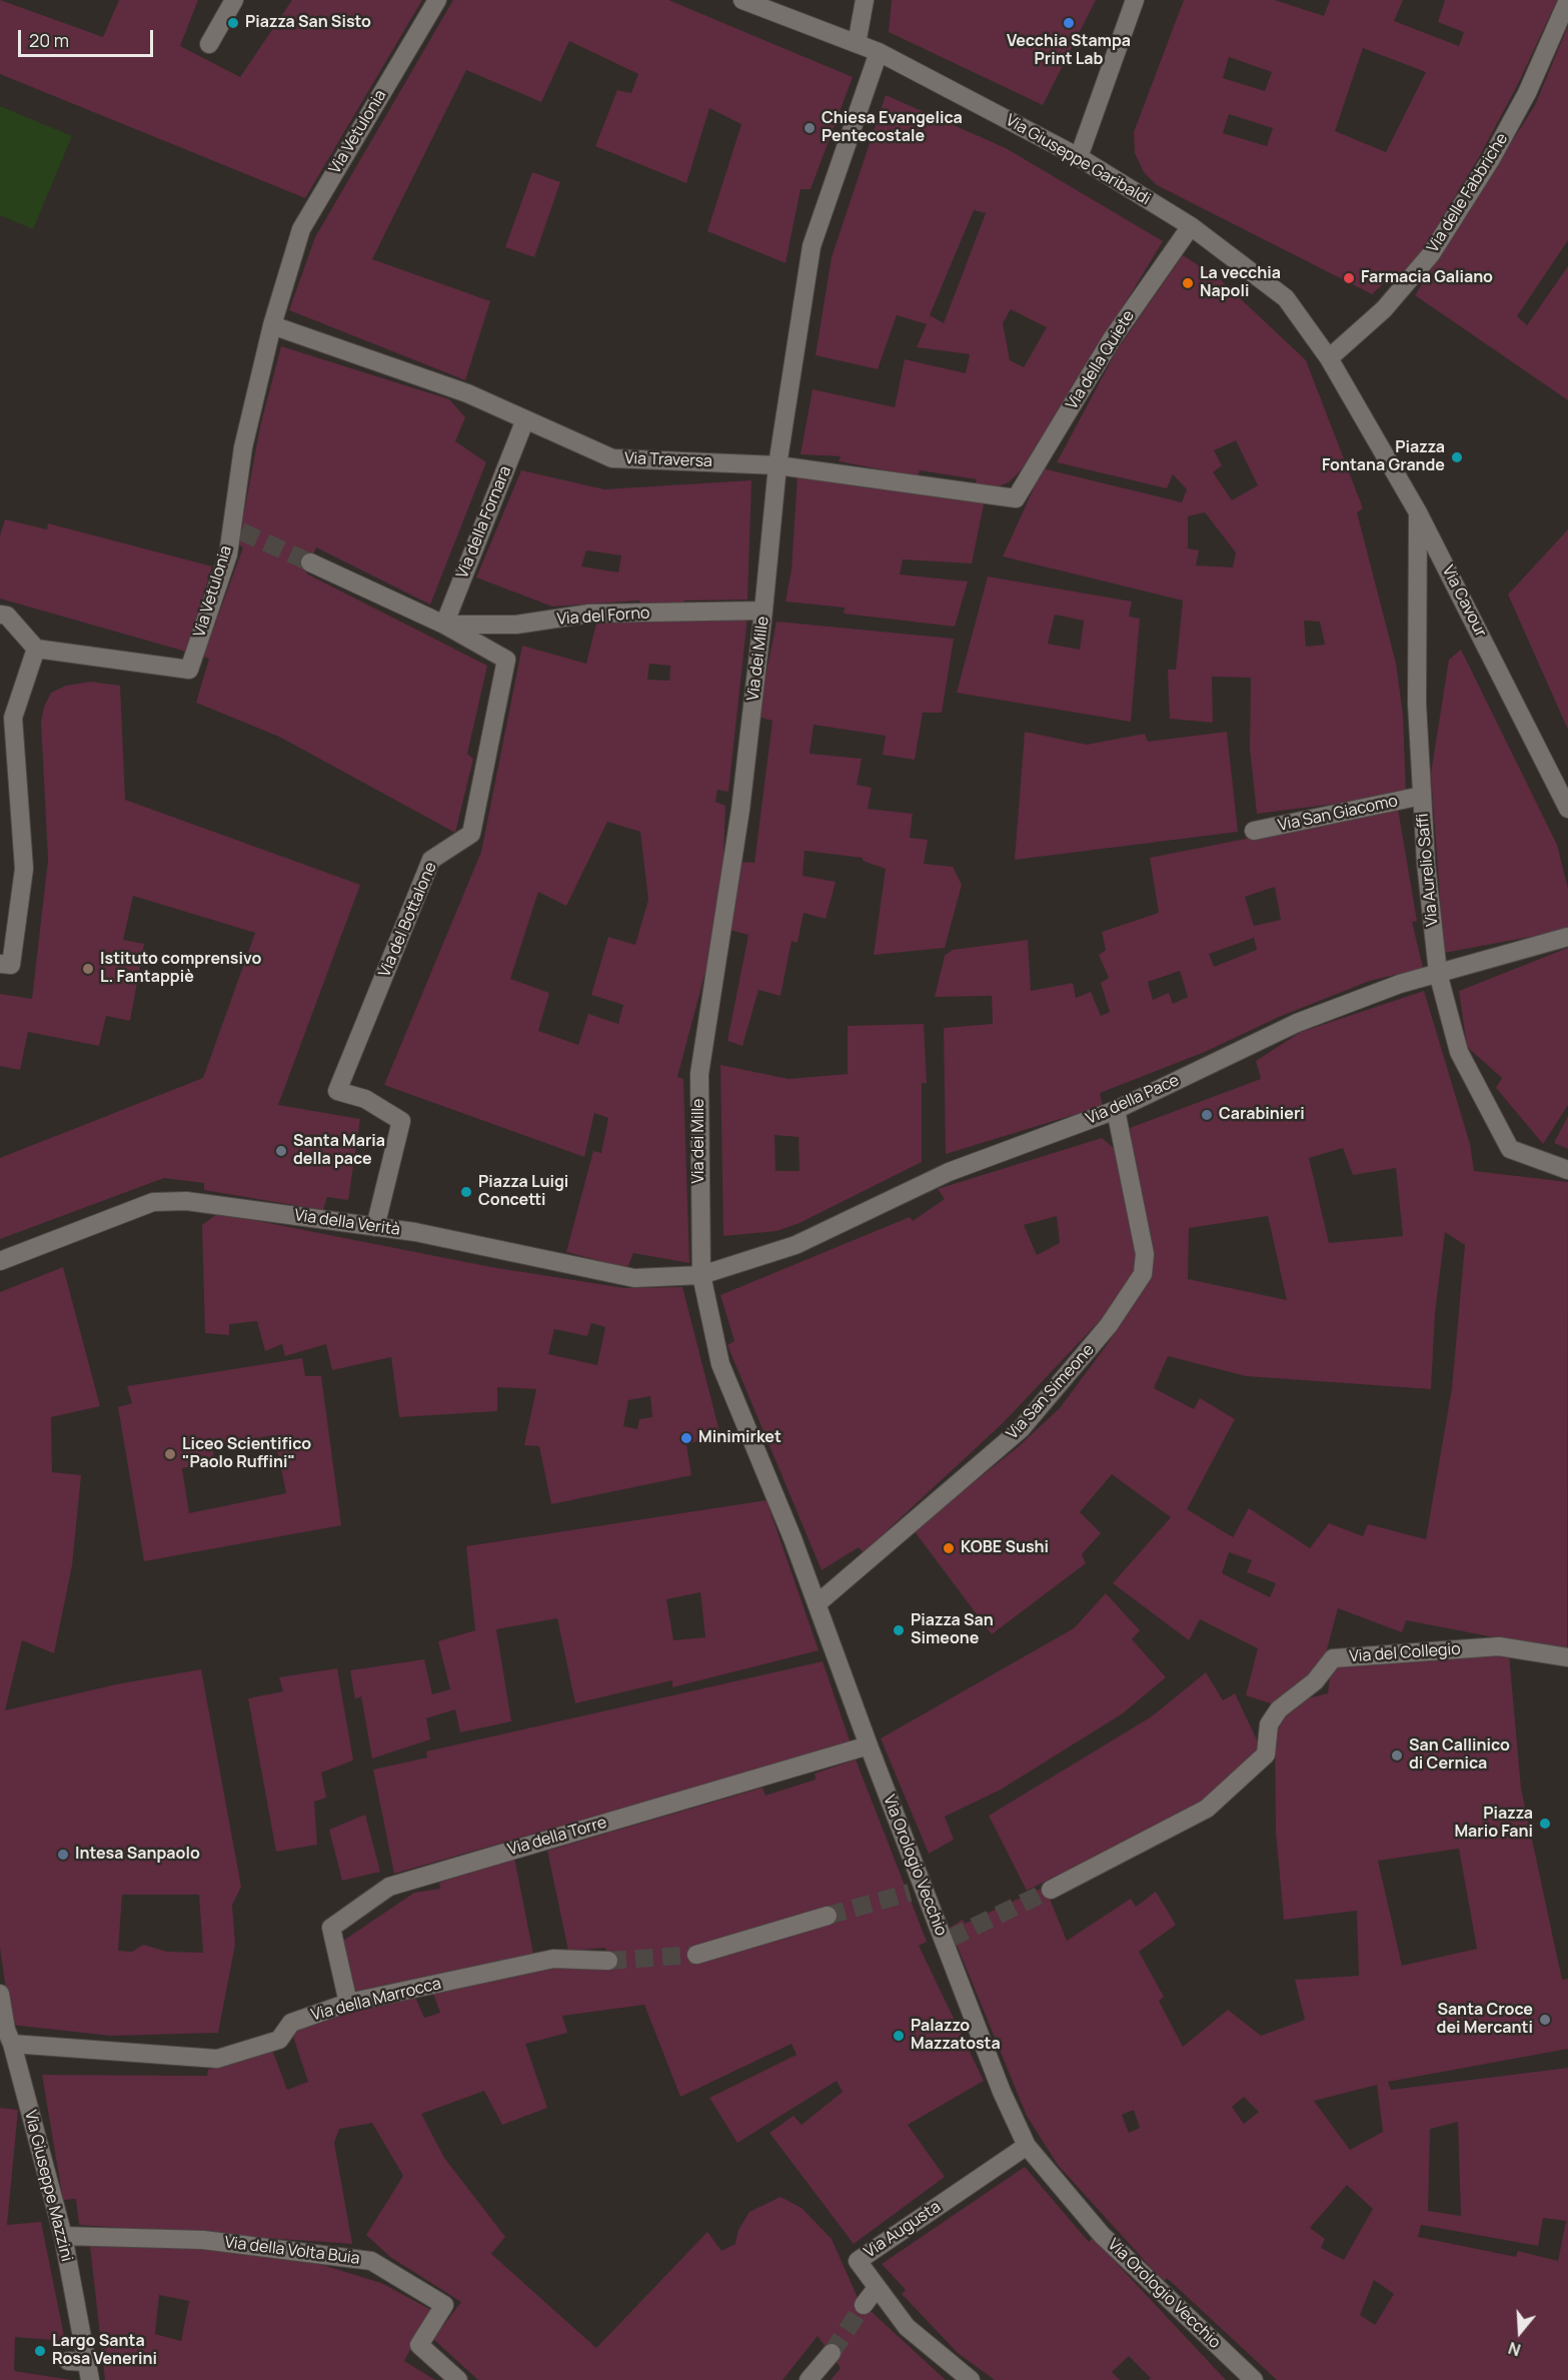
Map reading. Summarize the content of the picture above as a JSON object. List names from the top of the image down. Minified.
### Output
{"streets":{"street":["Via Vetulonia","Via Giuseppe Garibaldi","Via delle Fabbriche","Via della Quiete","Via Traversa","Via della Fornara","Via Cavour","Via del Forno","Via dei Mille","Via San Giacomo","Via Aurelio Saffi","Via del Bottalone","Via della Pace","Via della Verità","Via San Simeone","Via del Collegio","Via della Torre","Via Orologio Vecchio","Via della Marrocca","Via Giuseppe Mazzini","Via Augusta","Via della Volta Buia"]},"crossings":[["Via Vetulonia","Via Traversa"],["Via Giuseppe Garibaldi","Via delle Fabbriche"],["Via Giuseppe Garibaldi","Via della Quiete"],["Via Giuseppe Garibaldi","Via Cavour"],["Via Giuseppe Garibaldi","Via dei Mille"],["Via della Quiete","Via Traversa"],["Via Traversa","Via della Fornara"],["Via Traversa","Via dei Mille"],["Via della Fornara","Via del Forno"],["Via della Fornara","Via del Bottalone"],["Via Cavour","Via Aurelio Saffi"],["Via del Forno","Via dei Mille"],["Via del Forno","Via del Bottalone"],["Via dei Mille","Via della Pace"],["Via dei Mille","Via della Verità"],["Via dei Mille","Via Orologio Vecchio"],["Via San Giacomo","Via Aurelio Saffi"],["Via Aurelio Saffi","Via della Pace"],["Via del Bottalone","Via della Verità"],["Via della Pace","Via della Verità"],["Via della Pace","Via San Simeone"],["Via della Pace","Via Orologio Vecchio"],["Via della Verità","Via Orologio Vecchio"],["Via San Simeone","Via Orologio Vecchio"],["Via della Torre","Via Orologio Vecchio"],["Via della Torre","Via della Marrocca"],["Via Orologio Vecchio","Via Augusta"],["Via della Marrocca","Via Giuseppe Mazzini"],["Via Giuseppe Mazzini","Via della Volta Buia"]],"places":["Piazza San Sisto","Vecchia Stampa Print Lab","Chiesa Evangelica Pentecostale","Farmacia Galiano","La vecchia Napoli","Piazza Fontana Grande","Istituto comprensivo L. Fantappiè","Carabinieri","Santa Maria della pace","Piazza Luigi Concetti","Minimirket","Liceo Scientifico \"Paolo Ruffini\"","KOBE Sushi","Piazza San Simeone","San Callinico di Cernica","Piazza Mario Fani","Intesa Sanpaolo","Santa Croce dei Mercanti","Palazzo Mazzatosta","Largo Santa Rosa Venerini"],"scale_bar":"20 m","north":"bottom"}
